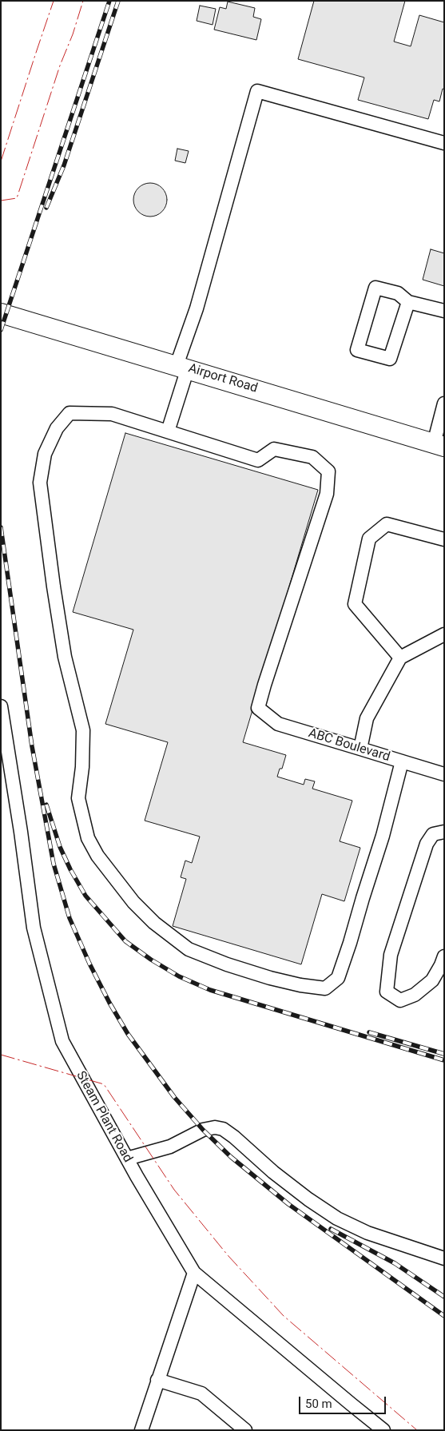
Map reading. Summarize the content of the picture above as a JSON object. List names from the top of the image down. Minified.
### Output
{"streets":{"highway":["Airport Road"],"street":["ABC Boulevard","Steam Plant Road"]},"scale_bar":"50 m"}
